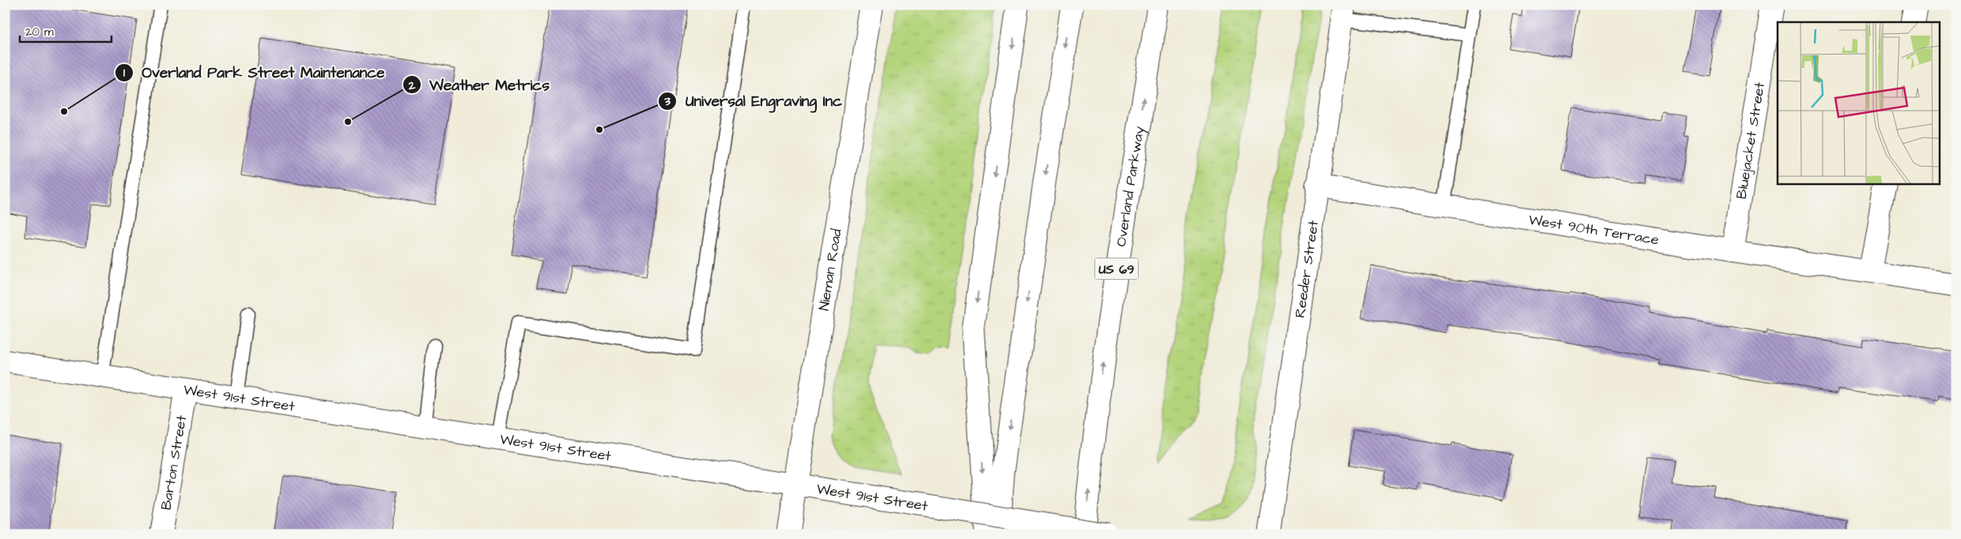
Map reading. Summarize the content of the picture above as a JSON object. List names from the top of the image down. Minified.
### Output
{"streets":{"main road":["Bluejacket Street","Overland Parkway","West 90th Terrace","US 69","Nieman Road","Reeder Street","West 91st Street","Barton Street"]},"crossings":[["Bluejacket Street","West 90th Terrace"],["West 90th Terrace","Reeder Street"],["Nieman Road","West 91st Street"],["West 91st Street","Barton Street"]],"places":["Overland Park Street Maintenance","Weather Metrics","Universal Engraving Inc"],"scale_bar":"20 m"}
